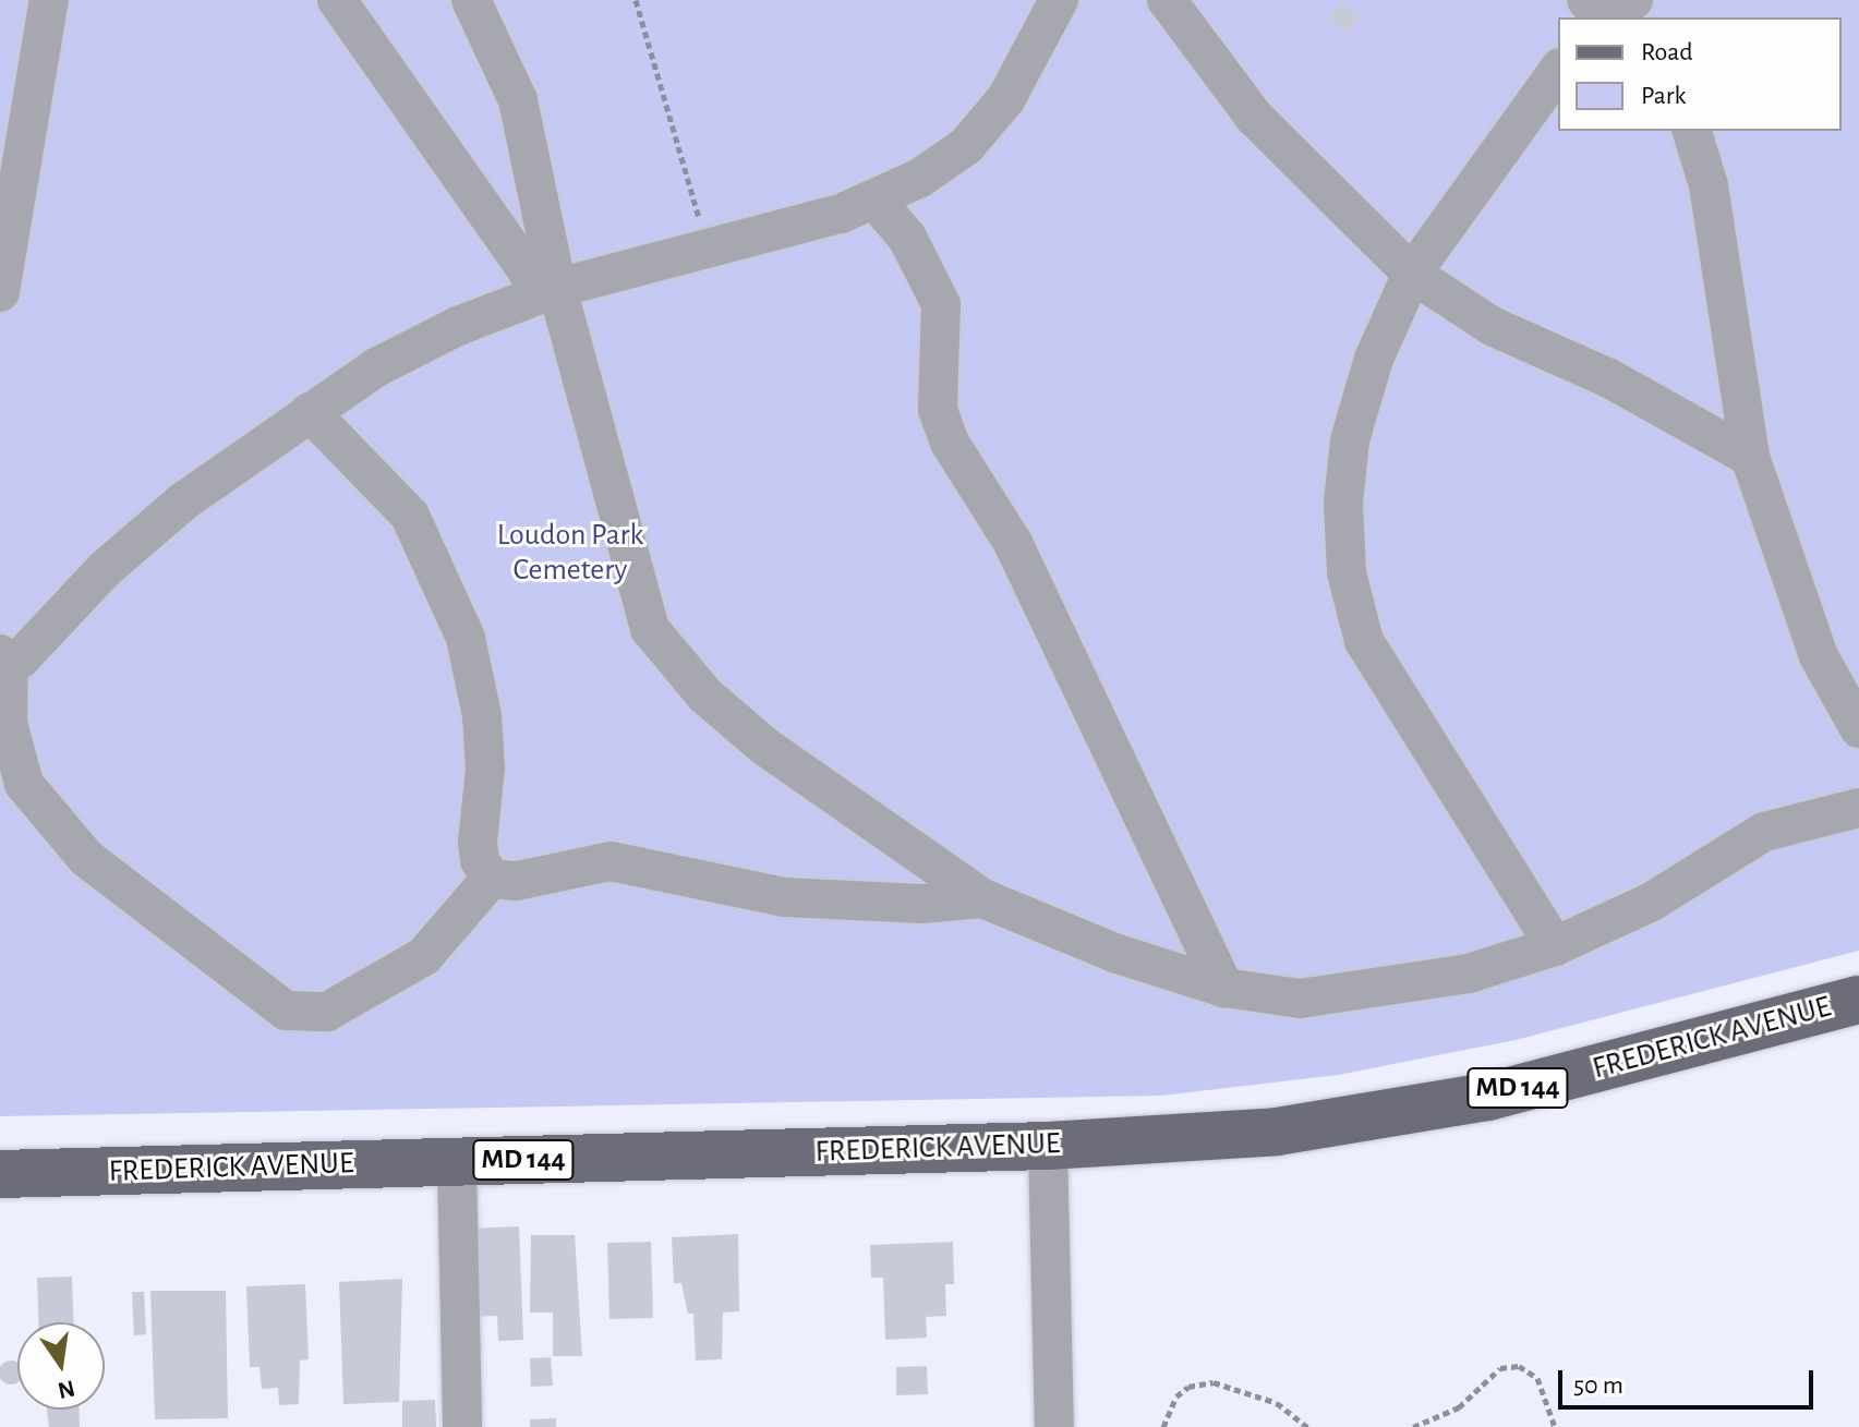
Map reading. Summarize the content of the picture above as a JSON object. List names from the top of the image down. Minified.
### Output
{"streets":{"main road":["FREDERICK AVENUE","MD 144"]},"parks":["Loudon Park Cemetery"],"legend":["Road","Park"],"scale_bar":"50 m","north":"bottom"}
